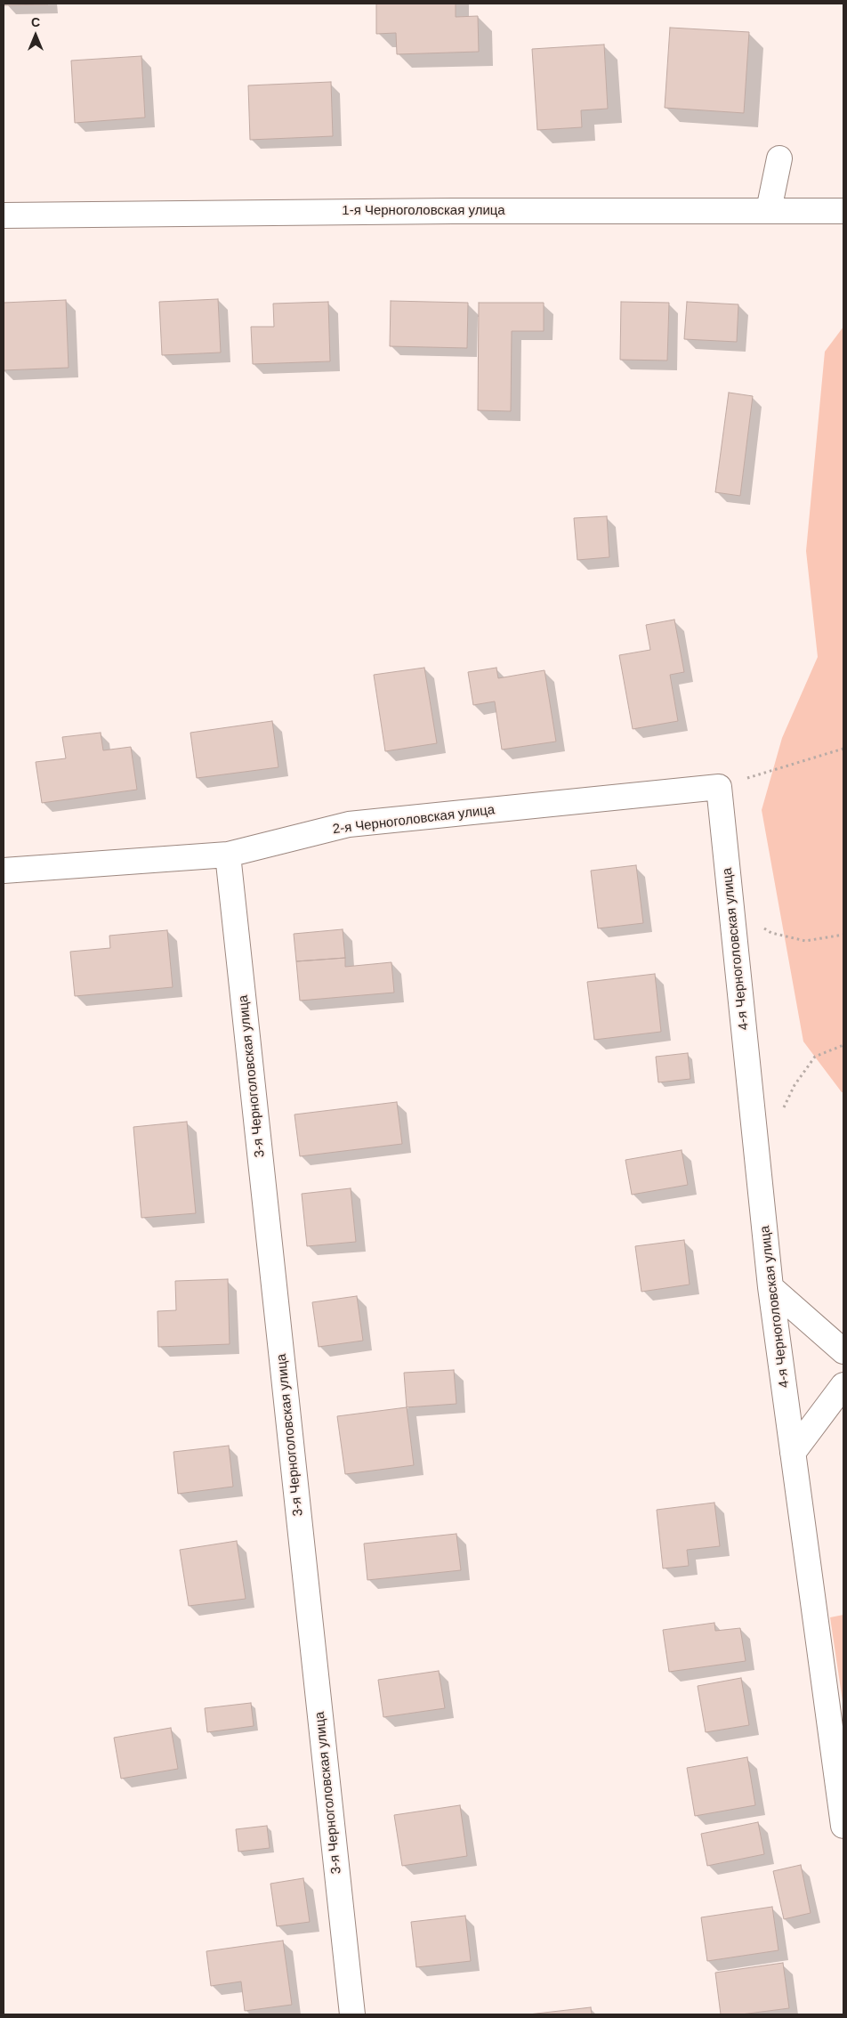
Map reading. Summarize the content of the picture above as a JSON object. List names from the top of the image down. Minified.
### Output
{"streets":{"street":["1-я Черноголовская улица","2-я Черноголовская улица","4-я Черноголовская улица","3-я Черноголовская улица"]},"crossings":[["2-я Черноголовская улица","4-я Черноголовская улица"],["2-я Черноголовская улица","3-я Черноголовская улица"]],"north":"top"}
